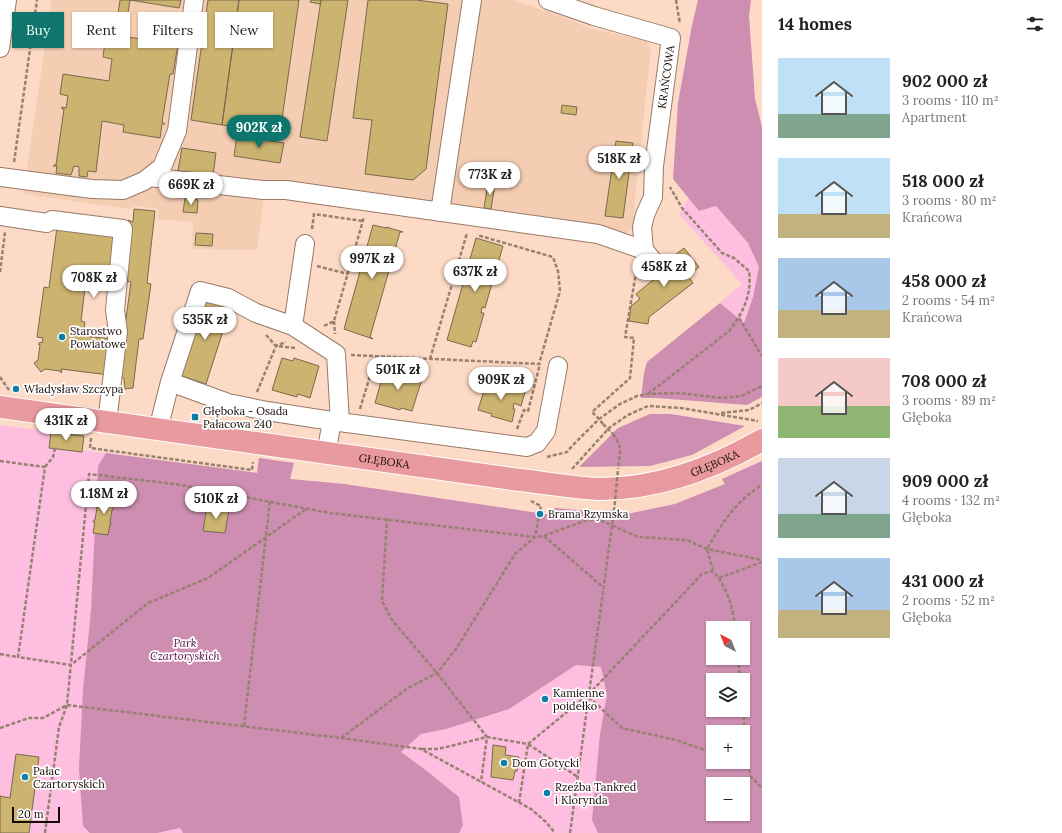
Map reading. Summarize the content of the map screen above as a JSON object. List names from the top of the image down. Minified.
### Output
{"streets":{"main road":["GŁĘBOKA"],"street":["KRAŃCOWA"]},"parks":["Park Czartoryskich"],"places":{"other":["Starostwo Powiatowe","Władysław Szczypa","Brama Rzymska","Kamienne poidełko","Dom Gotycki","Pałac Czartoryskich","Rzeźba Tankred i Klorynda"],"transit":["Głęboka - Osada Pałacowa 240"]},"scale_bar":"20 m","north":"top left","page":{"heading":"14 homes","chip":["Buy","Rent","Filters","New"],"list":[{"name":"902 000 zł","note":"3 rooms · 110 m² · Apartment"},{"name":"518 000 zł","note":"3 rooms · 80 m² · Krańcowa"},{"name":"458 000 zł","note":"2 rooms · 54 m² · Krańcowa"},{"name":"708 000 zł","note":"3 rooms · 89 m² · Głęboka"},{"name":"909 000 zł","note":"4 rooms · 132 m² · Głęboka"},{"name":"431 000 zł","note":"2 rooms · 52 m² · Głęboka"}],"price":["902K zł","518K zł","773K zł","669K zł","997K zł","458K zł","637K zł","708K zł","535K zł","501K zł","909K zł","431K zł","1.18M zł","510K zł"],"map_buttons":["+","−"],"scale":"20 m"}}
